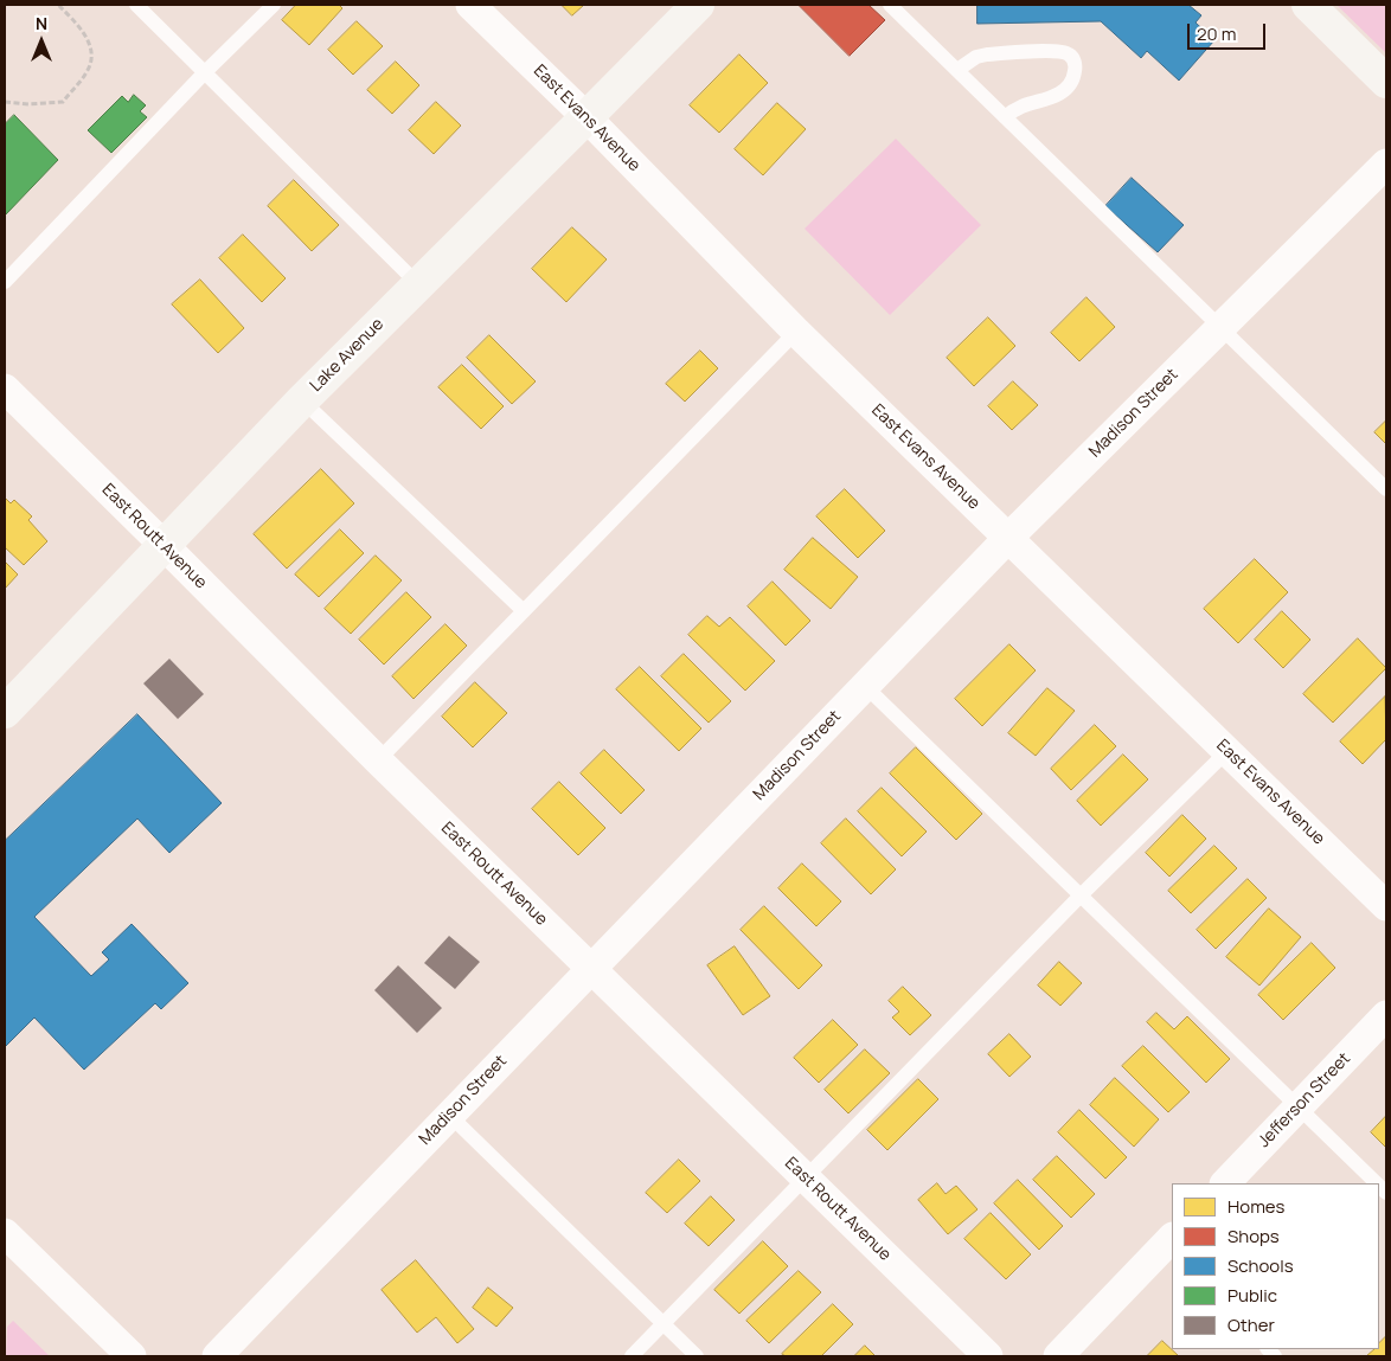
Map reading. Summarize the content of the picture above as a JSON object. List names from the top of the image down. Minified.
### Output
{"streets":{"street":["East Evans Avenue","Lake Avenue","Madison Street","East Routt Avenue","Jefferson Street"]},"crossings":[["East Evans Avenue","Lake Avenue"],["East Evans Avenue","Madison Street"],["Lake Avenue","East Routt Avenue"],["Madison Street","East Routt Avenue"]],"legend":["Homes","Shops","Schools","Public","Other"],"scale_bar":"20 m","north":"top"}
